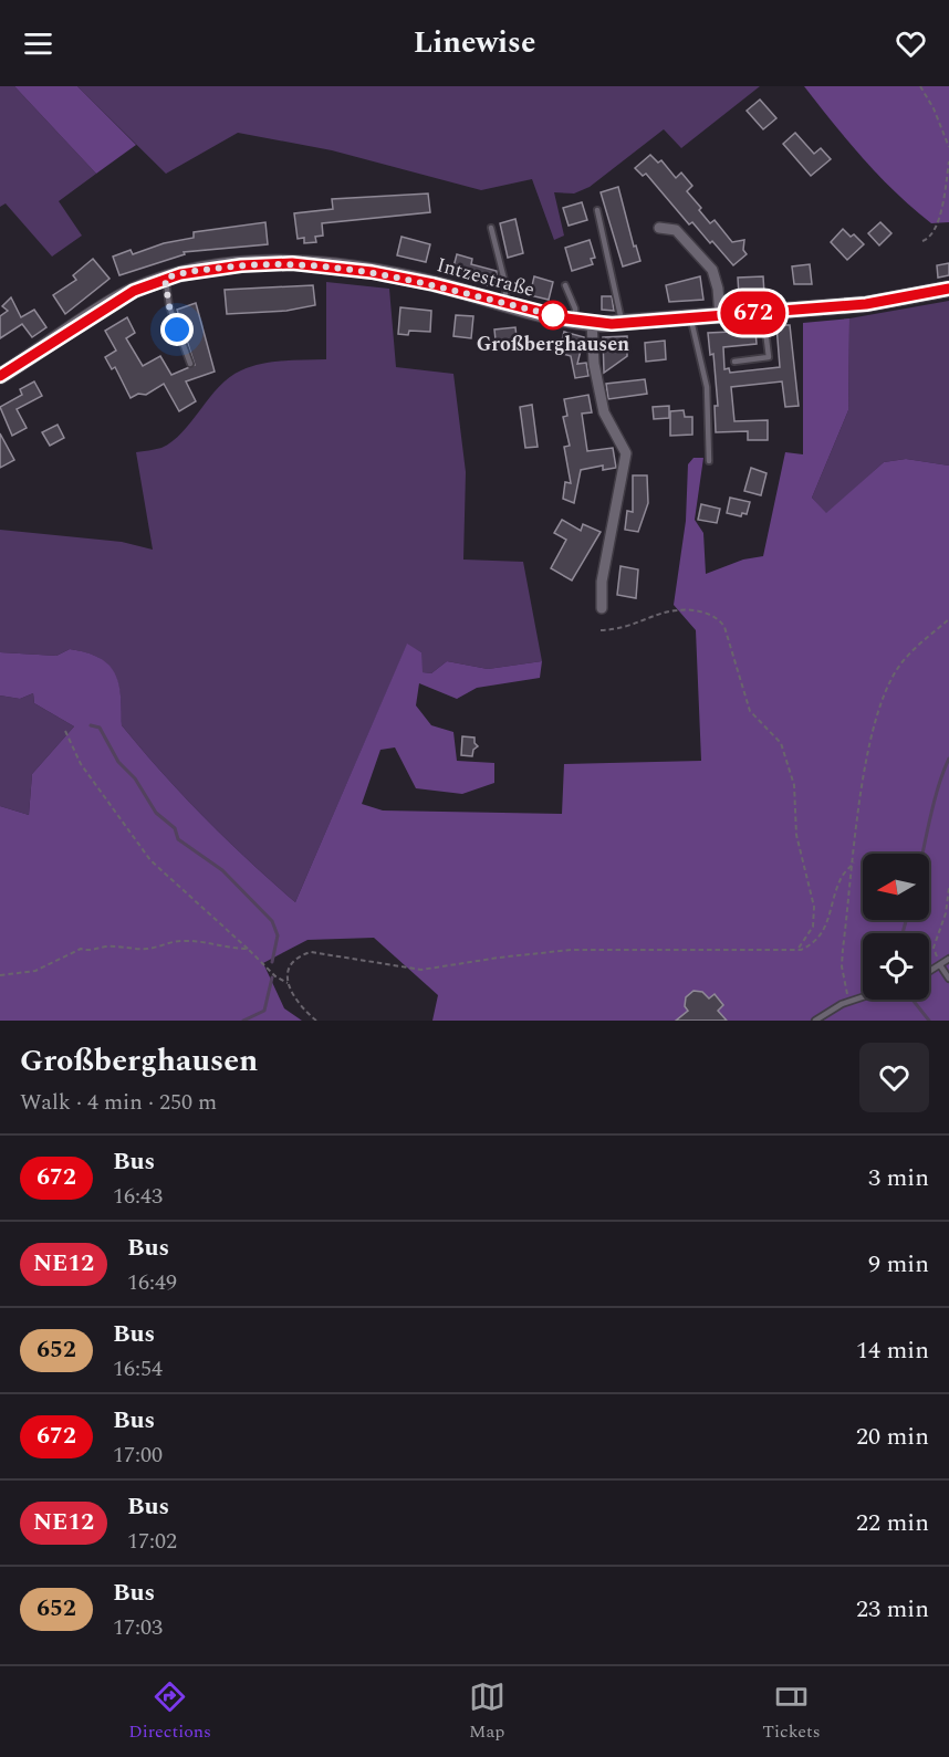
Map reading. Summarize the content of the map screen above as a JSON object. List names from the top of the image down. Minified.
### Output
{"streets":{"main road":["Intzestraße"]},"places":["Großberghausen"],"lines":["bus line 672"],"north":"left","page":{"header":"Linewise","on_map":"672","heading":["Großberghausen","Walk · 4 min · 250 m"],"list":[{"mark":"672","name":"Bus","note":"16:43","value":"3 min"},{"mark":"NE12","name":"Bus","note":"16:49","value":"9 min"},{"mark":"652","name":"Bus","note":"16:54","value":"14 min"},{"mark":"672","name":"Bus","note":"17:00","value":"20 min"},{"mark":"NE12","name":"Bus","note":"17:02","value":"22 min"},{"mark":"652","name":"Bus","note":"17:03","value":"23 min"}],"tabs":["Directions","Map","Tickets"]}}
